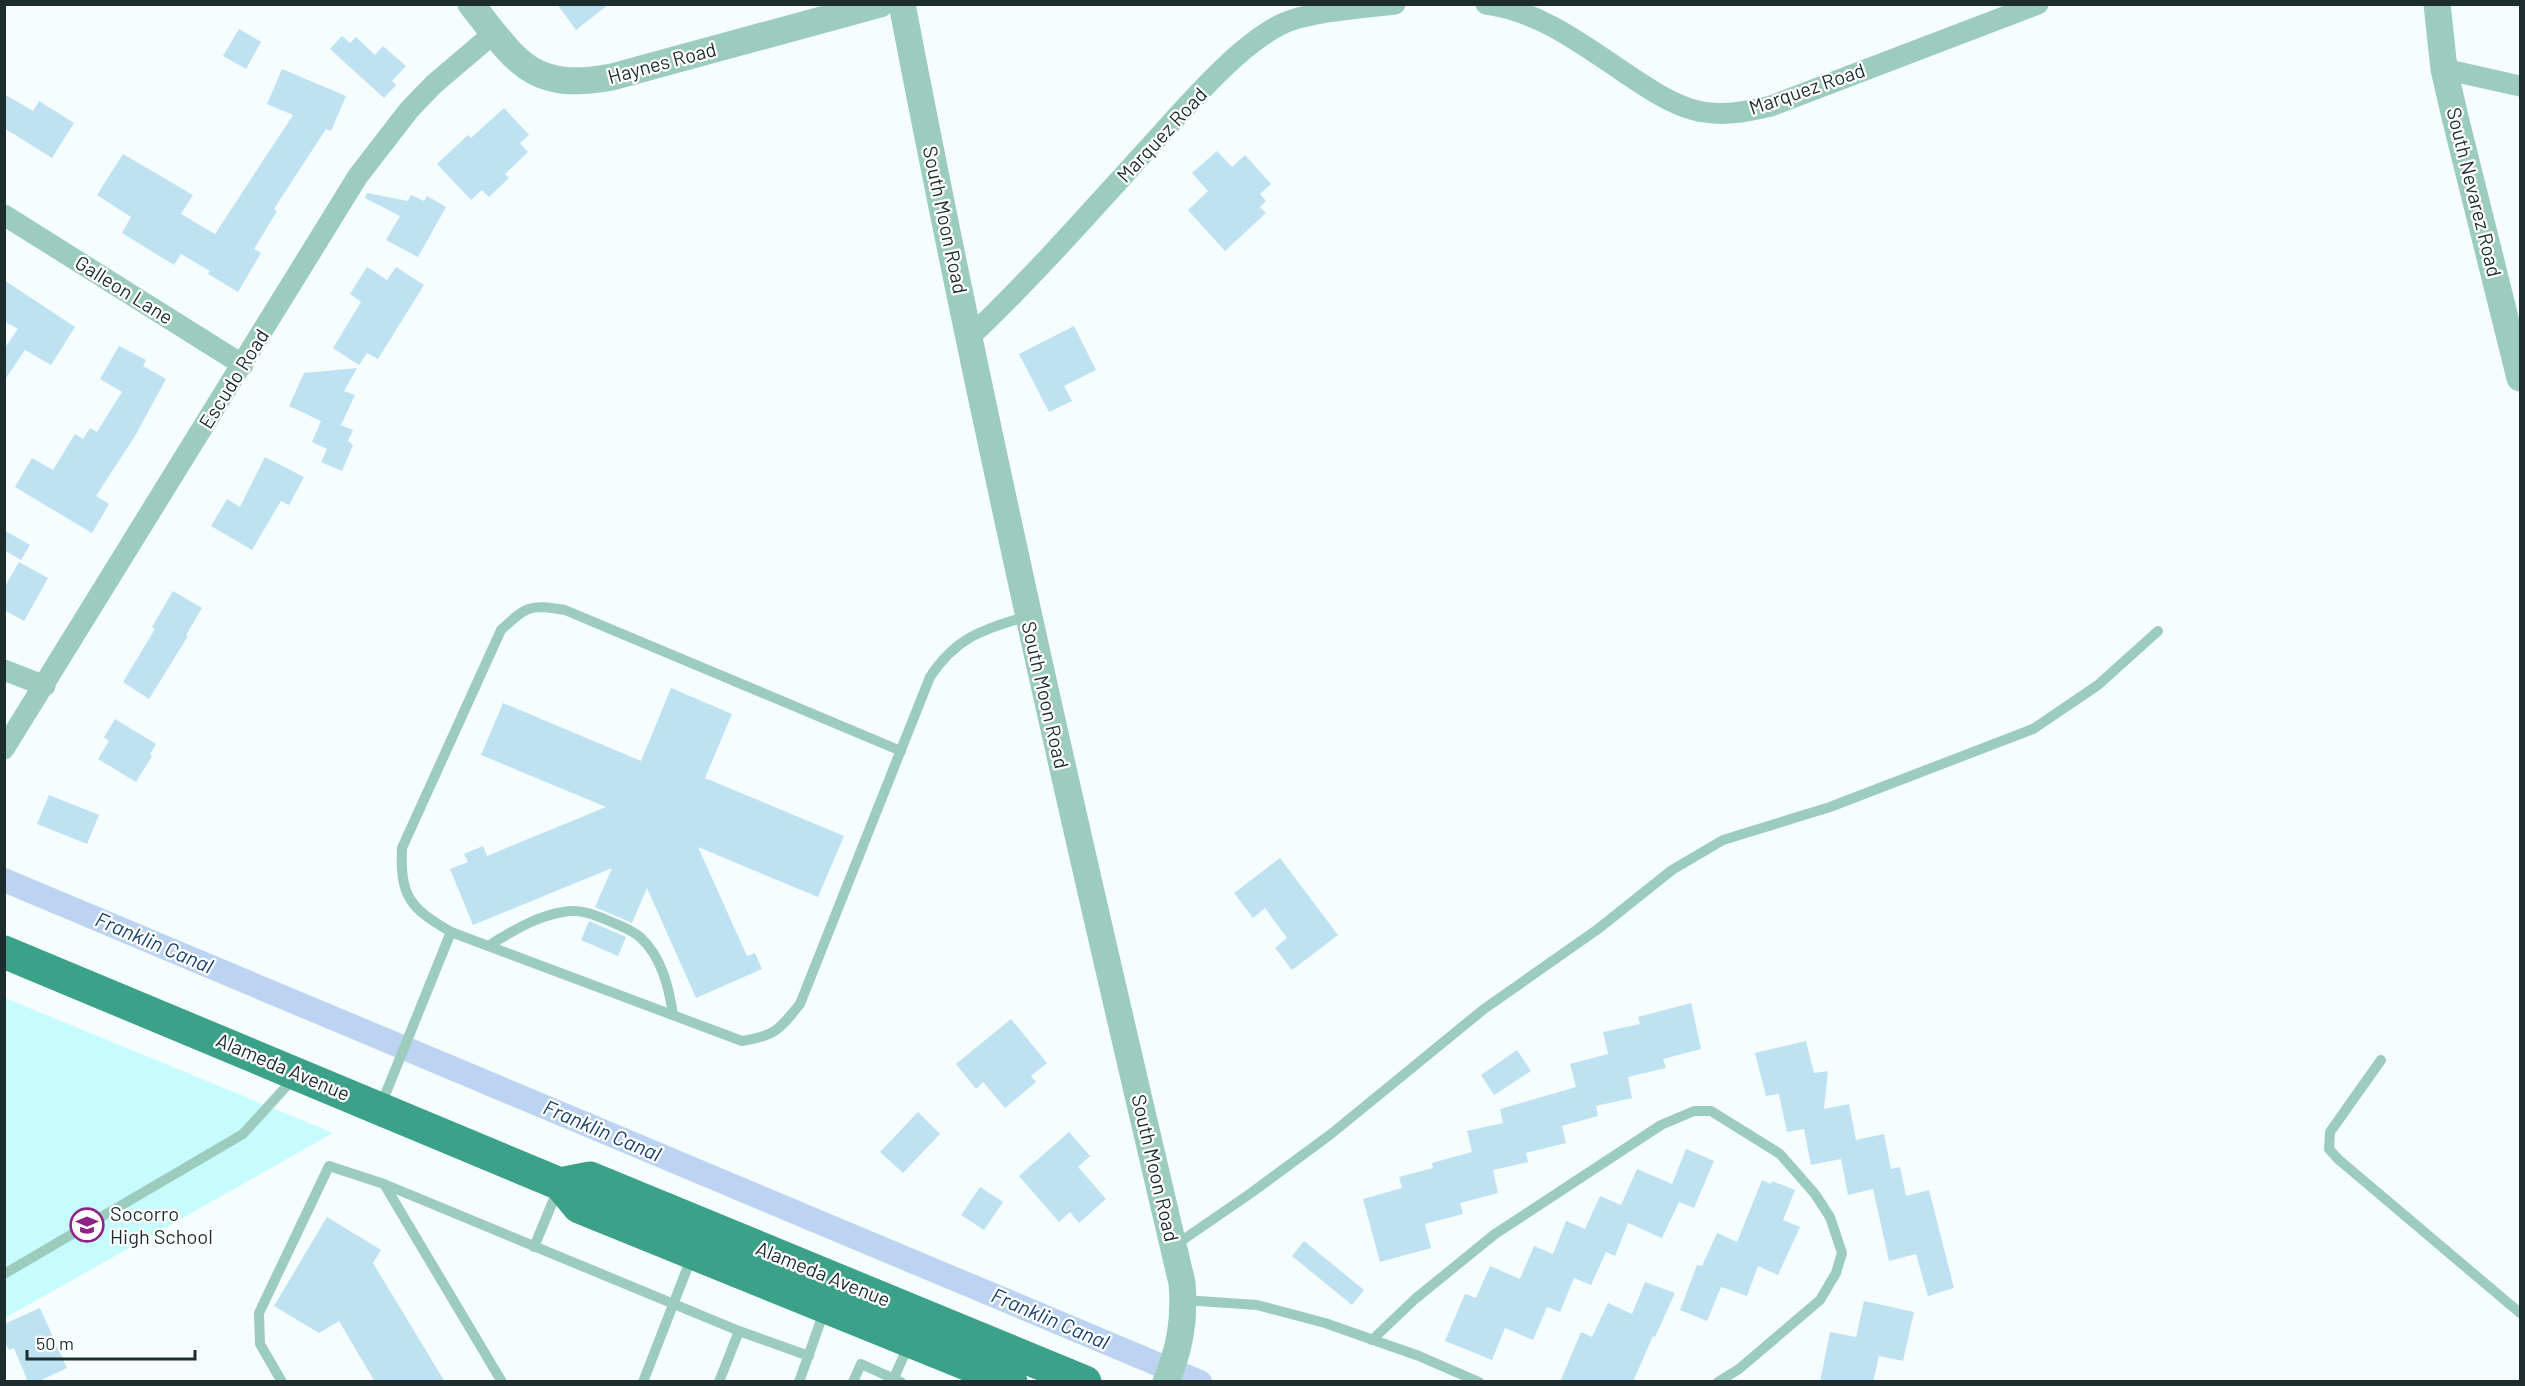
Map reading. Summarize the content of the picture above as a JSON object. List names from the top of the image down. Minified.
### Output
{"streets":{"main road":["Alameda Avenue"],"street":["Haynes Road","Marquez Road","South Nevarez Road","South Moon Road","Galleon Lane","Escudo Road"]},"crossings":[["Haynes Road","Escudo Road"],["Marquez Road","South Moon Road"],["Galleon Lane","Escudo Road"]],"water":["Franklin Canal"],"places":{"school or university":["Socorro High School"]},"scale_bar":"50 m"}
